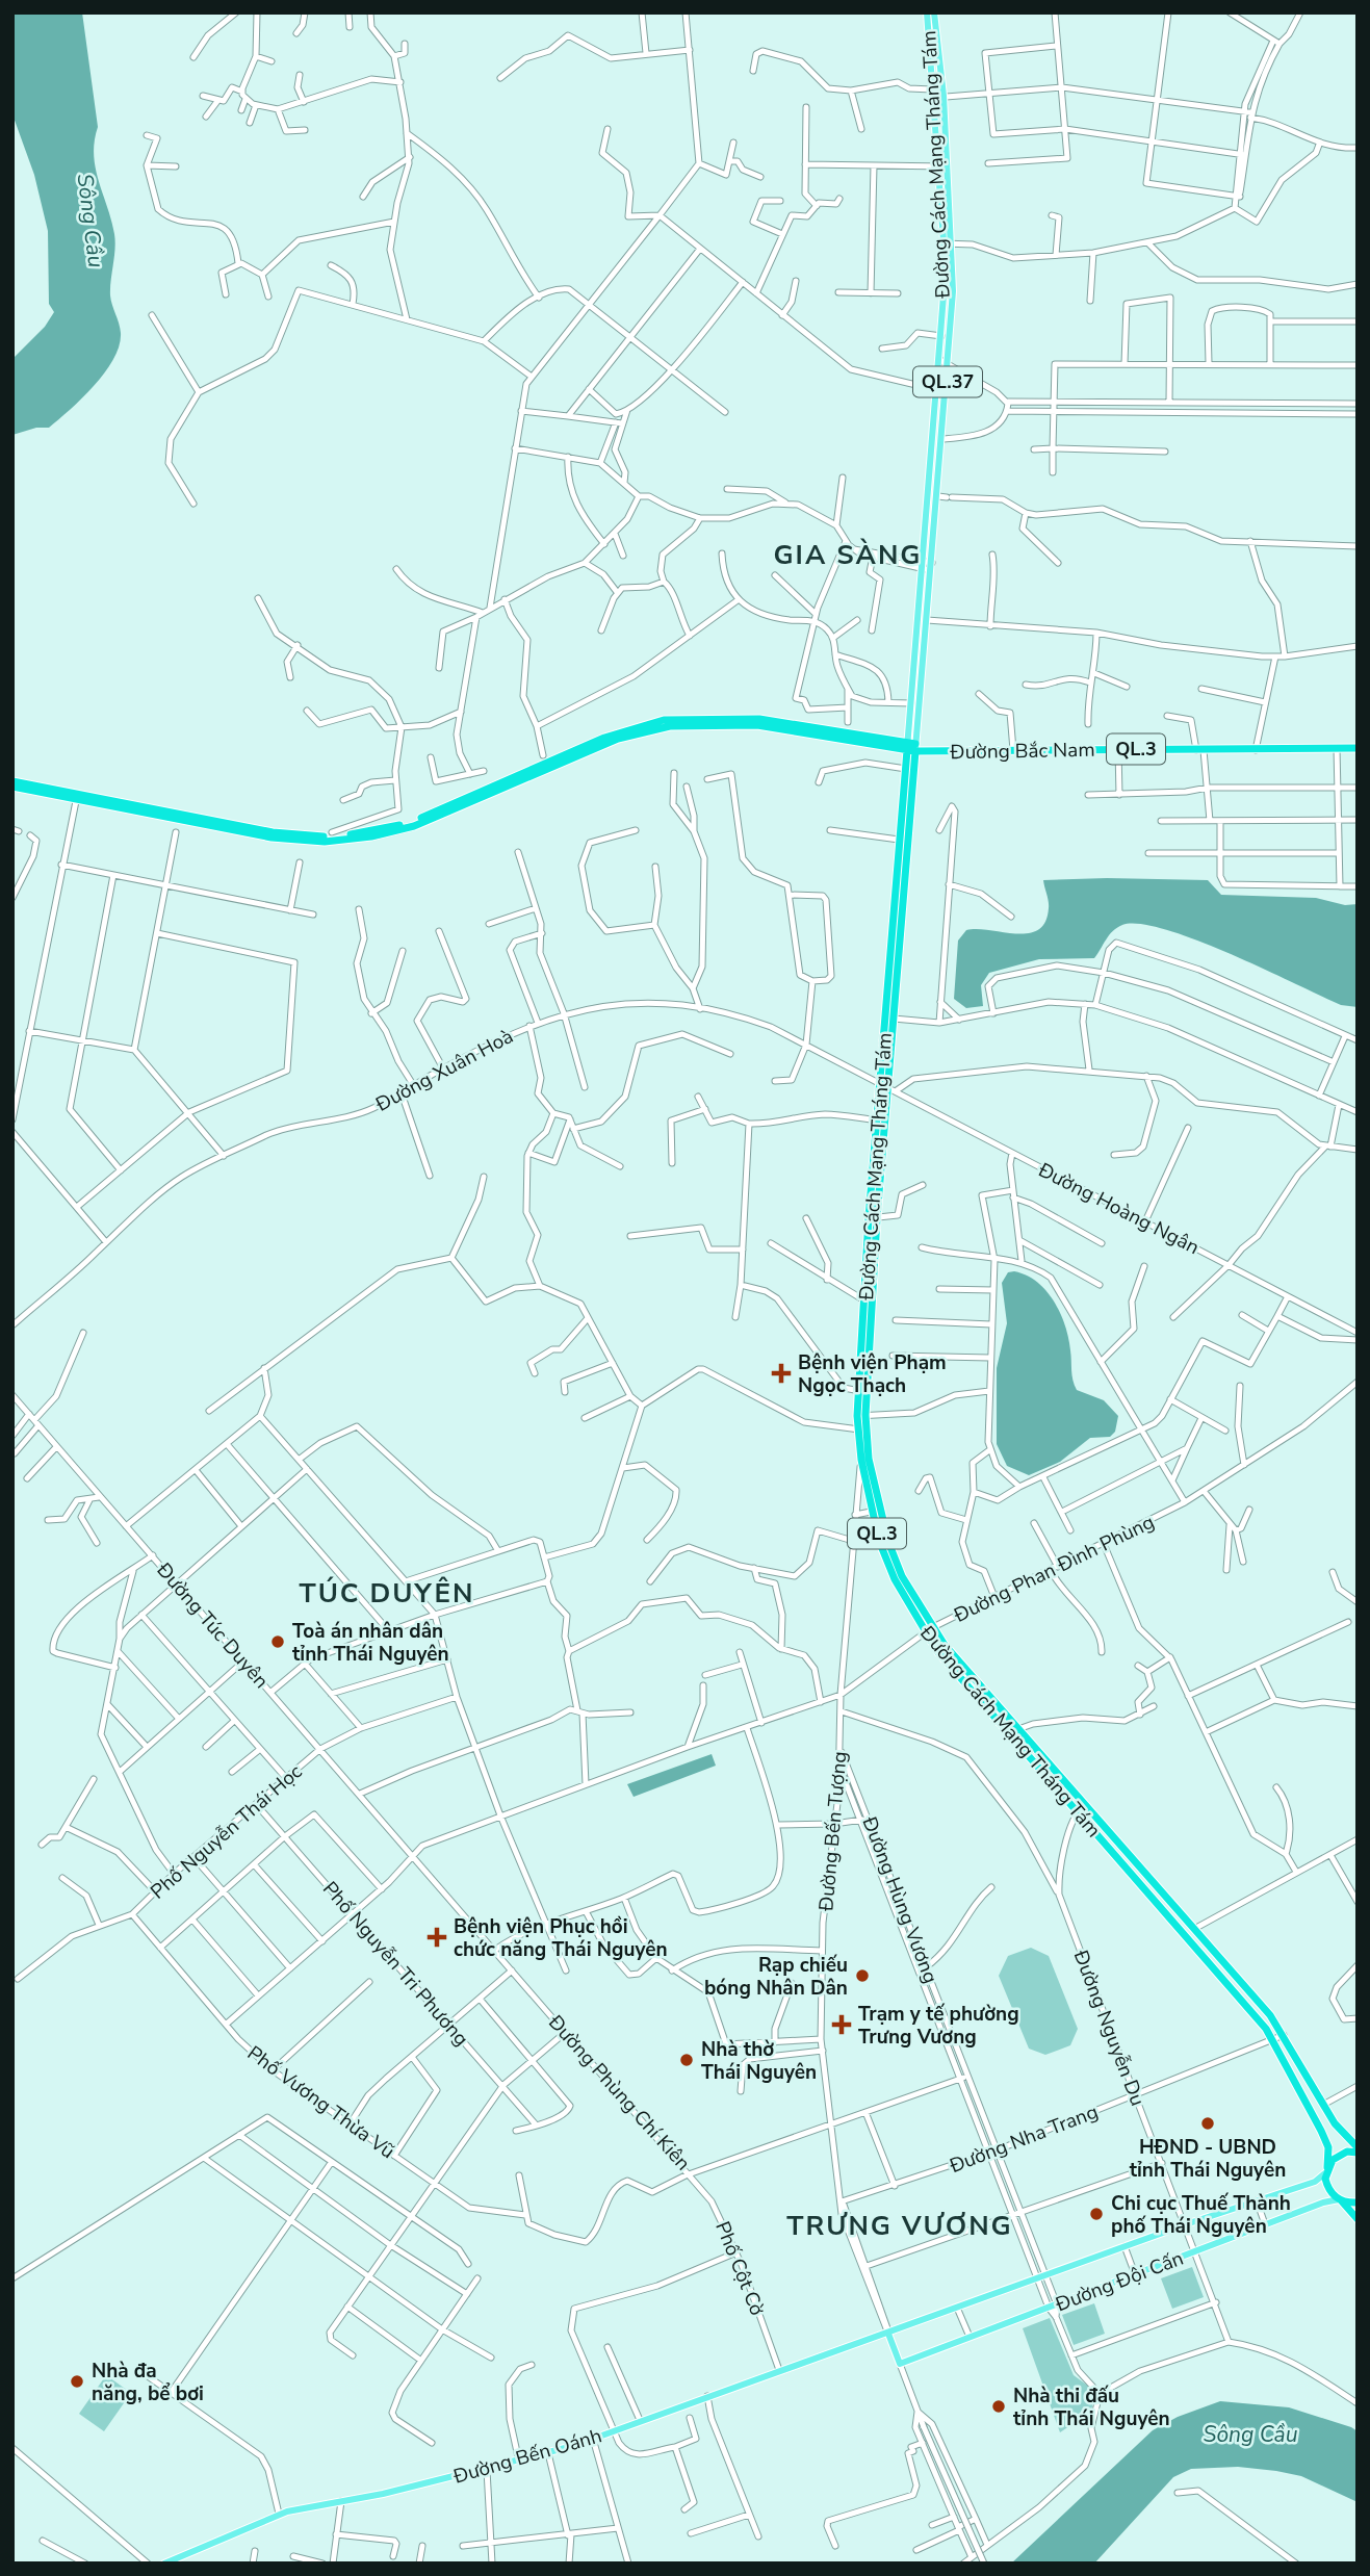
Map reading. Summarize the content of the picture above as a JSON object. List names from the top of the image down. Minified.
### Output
{"streets":{"highway":["Đường Cách Mạng Tháng Tám","QL.3","Đường Bắc Nam"],"main road":["QL.37","Đường Bến Tượng","Đường Đội Cấn","Đường Bến Oánh"],"street":["Đường Xuân Hoà","Đường Hoàng Ngân","Đường Phan Đình Phùng","Đường Túc Duyên","Phố Nguyễn Thái Học","Đường Hùng Vương","Phố Nguyễn Tri Phương","Đường Nguyễn Du","Đường Phùng Chí Kiên","Phố Vương Thừa Vũ","Đường Nha Trang","Phố Cột Cờ"]},"crossings":[["Đường Cách Mạng Tháng Tám","QL.3"],["Đường Cách Mạng Tháng Tám","Đường Bắc Nam"],["Đường Cách Mạng Tháng Tám","Đường Xuân Hoà"],["Đường Cách Mạng Tháng Tám","Đường Hoàng Ngân"],["Đường Cách Mạng Tháng Tám","Đường Phan Đình Phùng"],["Đường Cách Mạng Tháng Tám","Đường Bến Tượng"],["Đường Cách Mạng Tháng Tám","Đường Nguyễn Du"],["Đường Cách Mạng Tháng Tám","Đường Nha Trang"],["Đường Cách Mạng Tháng Tám","Đường Đội Cấn"],["QL.3","Đường Đội Cấn"],["Đường Xuân Hoà","Đường Hoàng Ngân"],["Đường Phan Đình Phùng","Đường Túc Duyên"],["Đường Phan Đình Phùng","Đường Bến Tượng"],["Đường Phan Đình Phùng","Phố Nguyễn Tri Phương"],["Đường Phan Đình Phùng","Đường Phùng Chí Kiên"],["Đường Phan Đình Phùng","Phố Vương Thừa Vũ"],["Đường Túc Duyên","Phố Nguyễn Thái Học"],["Đường Túc Duyên","Đường Phùng Chí Kiên"],["Phố Nguyễn Thái Học","Phố Nguyễn Tri Phương"],["Phố Nguyễn Thái Học","Phố Vương Thừa Vũ"],["Đường Bến Tượng","Đường Hùng Vương"],["Đường Bến Tượng","Đường Phùng Chí Kiên"],["Đường Bến Tượng","Đường Nha Trang"],["Đường Bến Tượng","Đường Đội Cấn"],["Đường Bến Tượng","Đường Bến Oánh"],["Đường Hùng Vương","Đường Phùng Chí Kiên"],["Đường Hùng Vương","Đường Nha Trang"],["Đường Hùng Vương","Đường Đội Cấn"],["Đường Nguyễn Du","Đường Nha Trang"],["Đường Nguyễn Du","Đường Đội Cấn"],["Đường Phùng Chí Kiên","Phố Cột Cờ"],["Phố Cột Cờ","Đường Bến Oánh"],["Đường Đội Cấn","Đường Bến Oánh"]],"districts":["GIA SÀNG","TÚC DUYÊN","TRƯNG VƯƠNG"],"water":["Sông Cầu"],"places":{"health":["Bệnh viện Phạm Ngọc Thạch","Bệnh viện Phục hồi chức năng Thái Nguyên","Trạm y tế phường Trưng Vương"],"other":["Toà án nhân dân tỉnh Thái Nguyên","Rạp chiếu bóng Nhân Dân","Nhà thờ Thái Nguyên","HĐND - UBND tỉnh Thái Nguyên","Chi cục Thuế Thành phố Thái Nguyên","Nhà đa năng, bể bơi","Nhà thi đấu tỉnh Thái Nguyên"]}}
